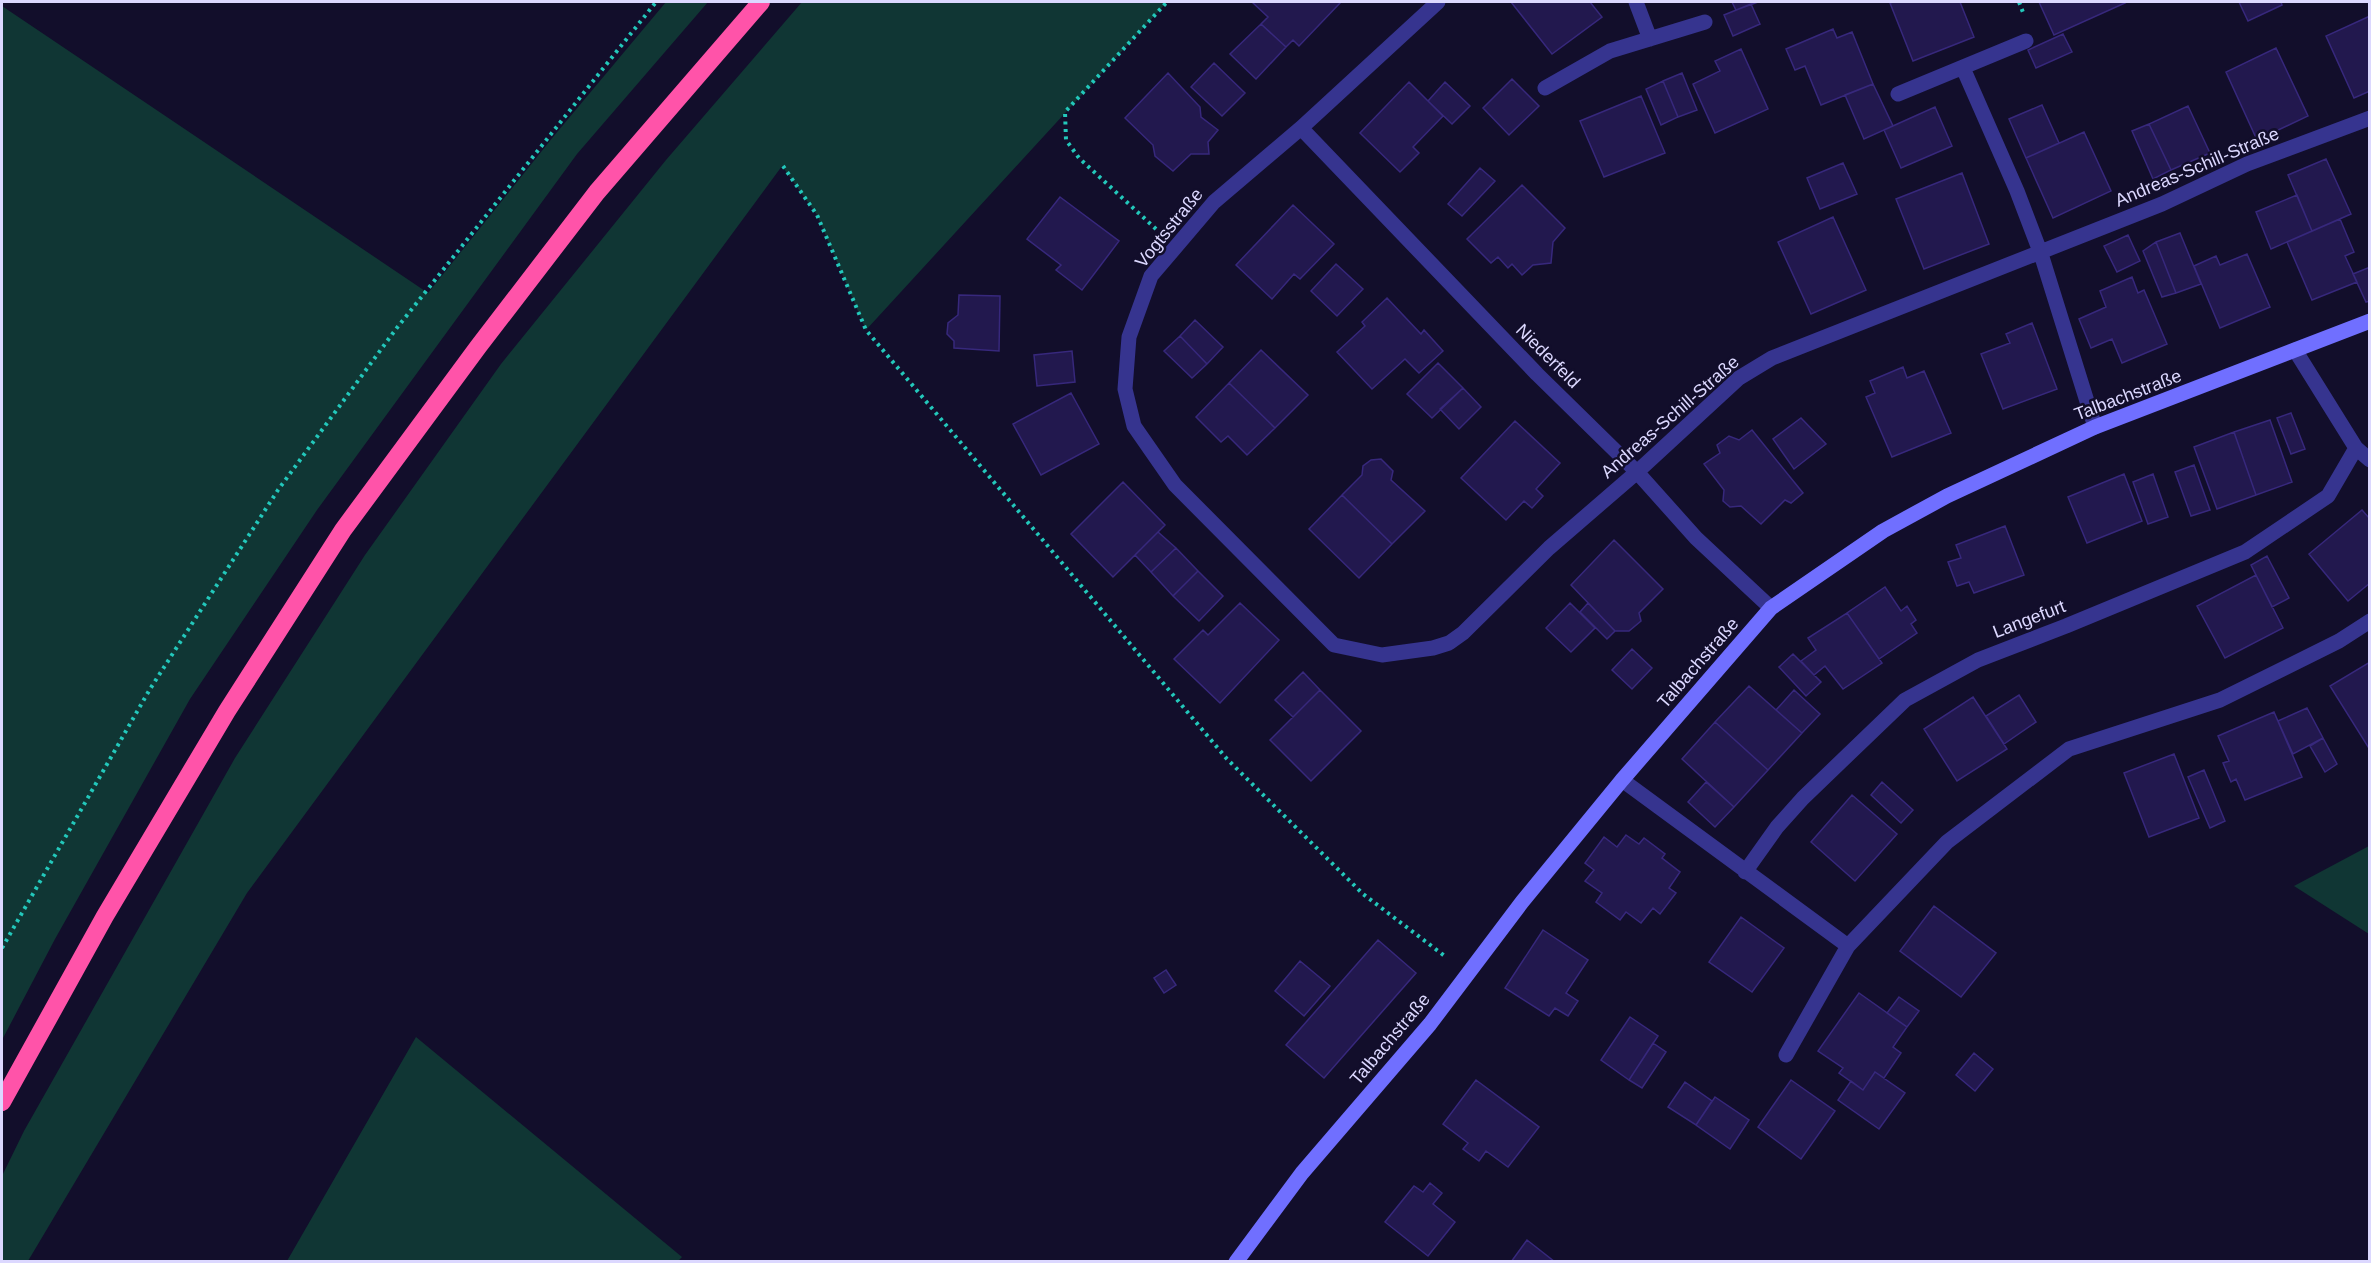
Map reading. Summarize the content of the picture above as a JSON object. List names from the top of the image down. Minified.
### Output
{"streets":{"street":["Andreas-Schill-Straße","Vogtsstraße","Niederfeld","Talbachstraße","Langefurt"]},"crossings":[["Andreas-Schill-Straße","Vogtsstraße"],["Andreas-Schill-Straße","Niederfeld"],["Vogtsstraße","Niederfeld"],["Niederfeld","Talbachstraße"]]}
